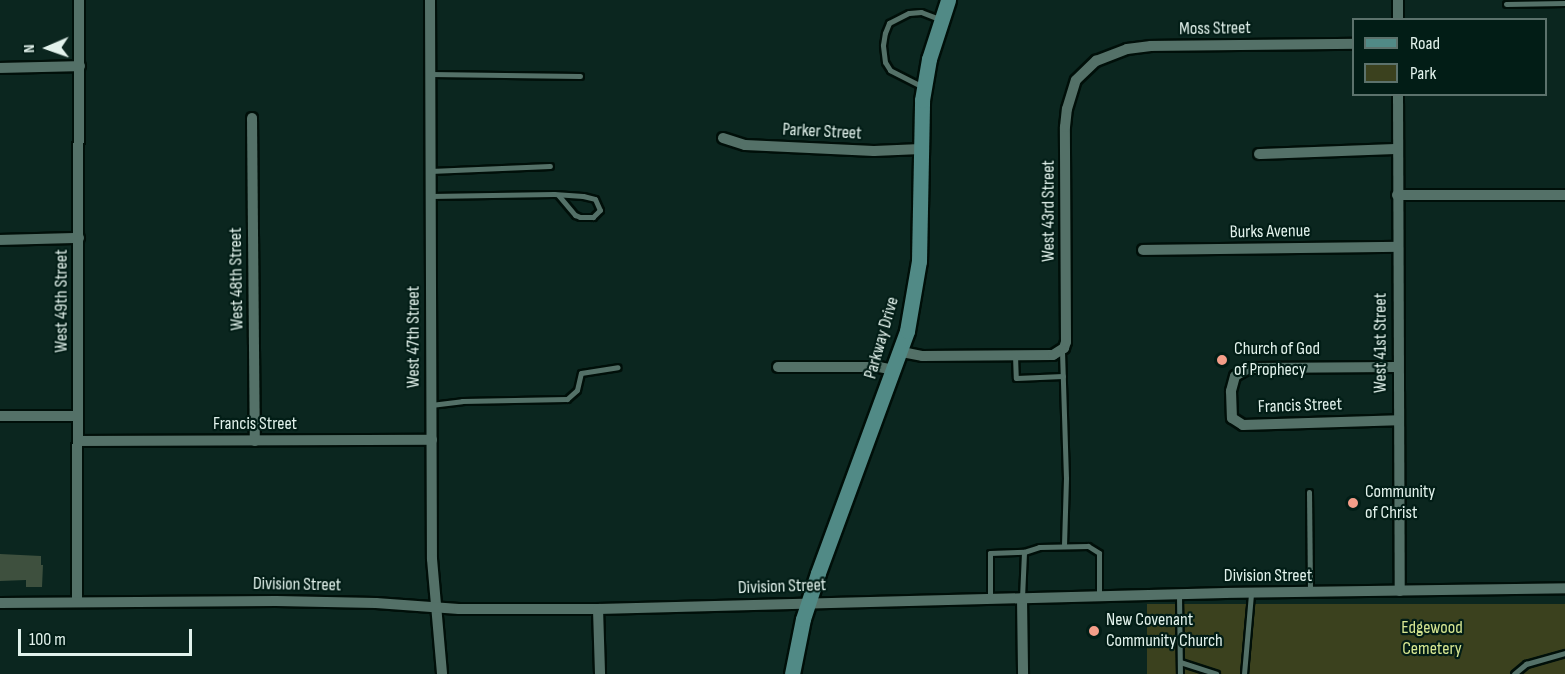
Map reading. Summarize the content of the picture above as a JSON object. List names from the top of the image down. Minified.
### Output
{"streets":{"street":["Moss Street","Parker Street","West 43rd Street","Burks Avenue","West 48th Street","West 49th Street","West 47th Street","Parkway Drive","West 41st Street","Francis Street","Division Street"]},"crossings":[["Moss Street","West 43rd Street"],["Parker Street","Parkway Drive"],["Burks Avenue","West 41st Street"],["West 48th Street","Francis Street"],["West 49th Street","Francis Street"],["West 49th Street","Division Street"],["West 47th Street","Francis Street"],["West 47th Street","Division Street"],["Parkway Drive","Division Street"],["West 41st Street","Francis Street"],["West 41st Street","Division Street"]],"parks":["Edgewood Cemetery"],"places":["Church of God of Prophecy","Community of Christ","New Covenant Community Church"],"legend":["Road","Park"],"scale_bar":"100 m","north":"left"}
